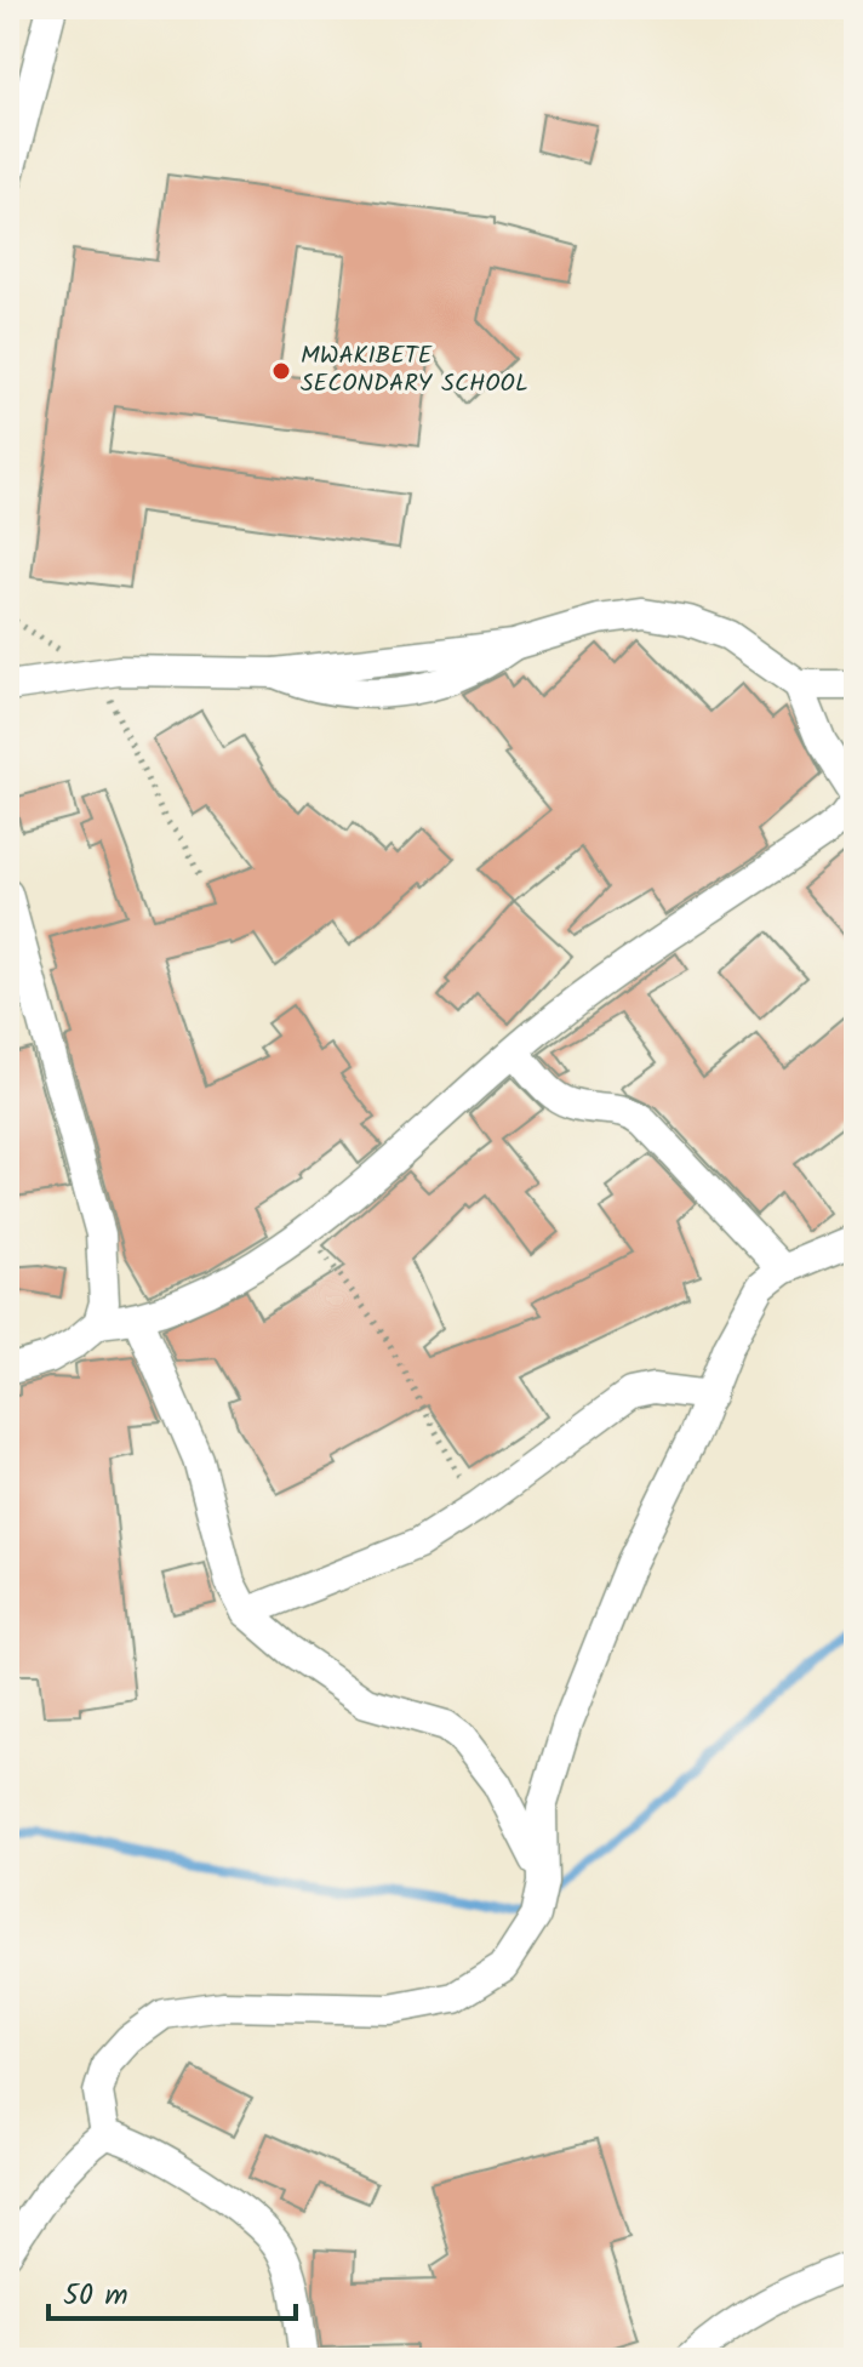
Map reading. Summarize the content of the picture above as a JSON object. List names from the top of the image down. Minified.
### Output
{"places":["MWAKIBETE SECONDARY SCHOOL"],"scale_bar":"50 m"}
